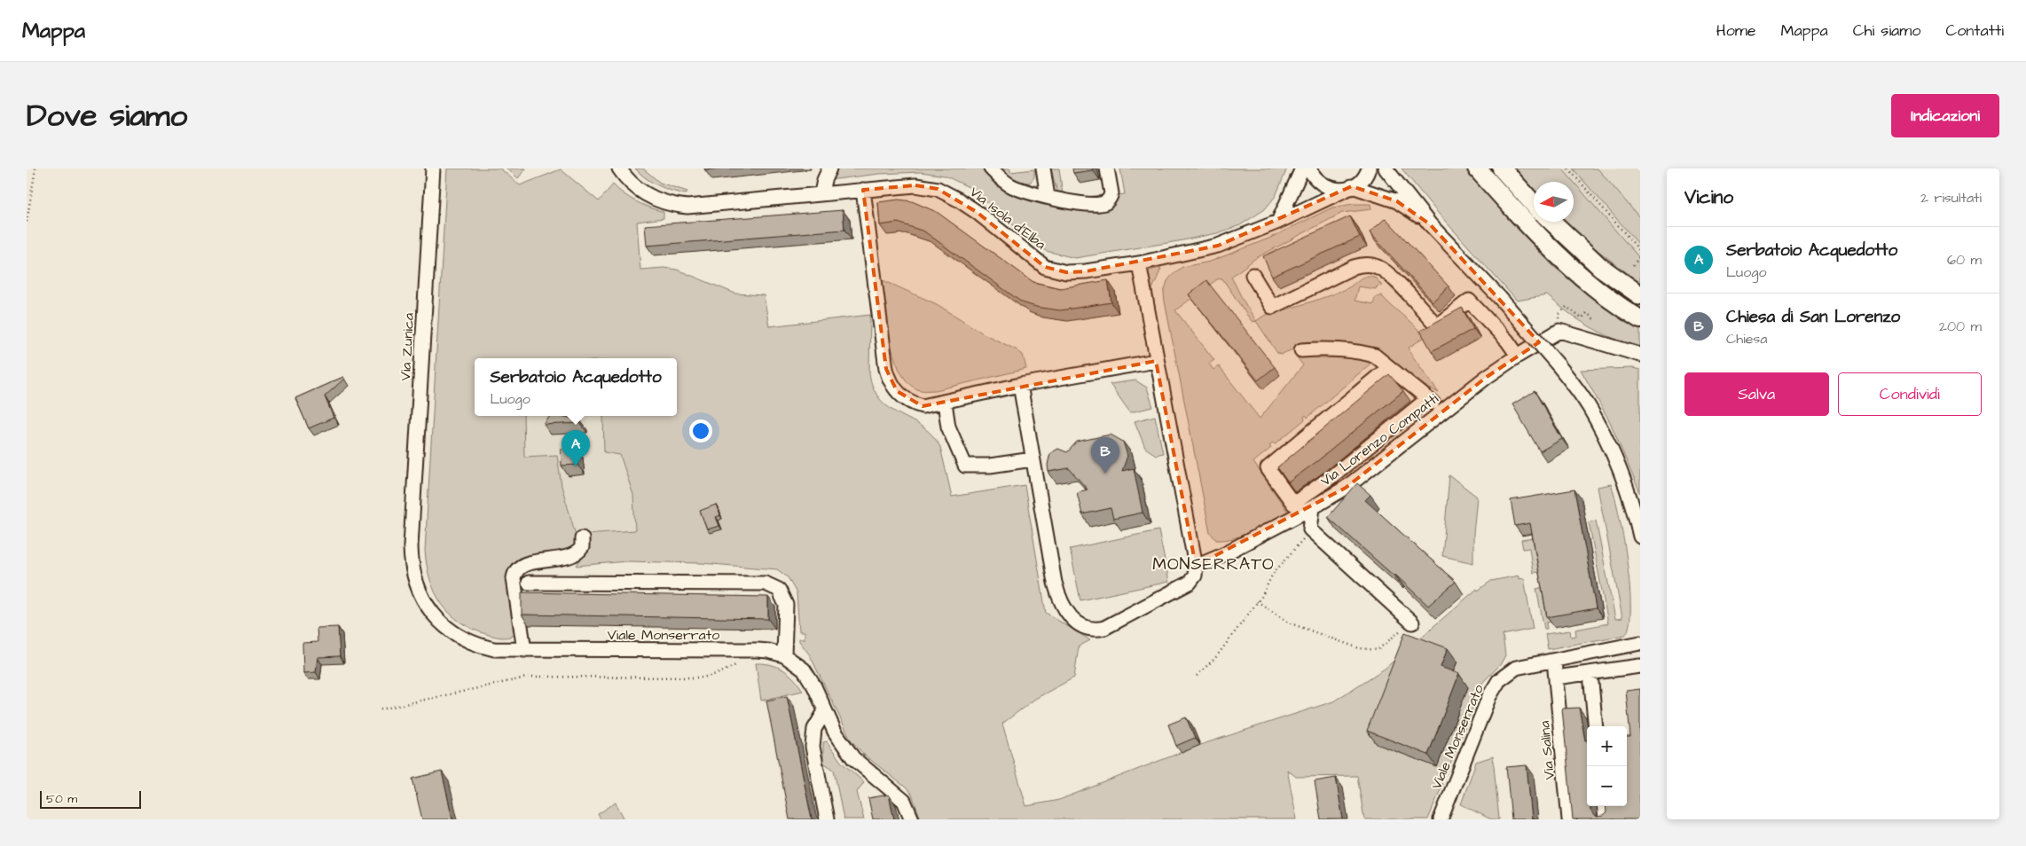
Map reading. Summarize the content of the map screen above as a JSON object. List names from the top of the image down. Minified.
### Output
{"streets":{"street":["Via Isola d'Elba","Via Zunica","Via Lorenzo Compatti","Viale Monserrato","Via Salina"]},"crossings":[["Via Zunica","Viale Monserrato"],["Viale Monserrato","Via Salina"]],"districts":["MONSERRATO"],"scale_bar":"50 m","north":"left","page":{"header":"Mappa","nav":["Home","Mappa","Chi siamo","Contatti"],"title":"Dove siamo","buttons":["Indicazioni",["Salva","Condividi"]],"heading":["Vicino","2 risultati"],"list":[{"mark":"A","name":"Serbatoio Acquedotto","note":"Luogo","value":"60 m"},{"mark":"B","name":"Chiesa di San Lorenzo","note":"Chiesa","value":"200 m"}],"popup":["Serbatoio Acquedotto","Luogo"],"pins":["A","B"],"map_buttons":["+","−"],"scale":"50 m"}}
